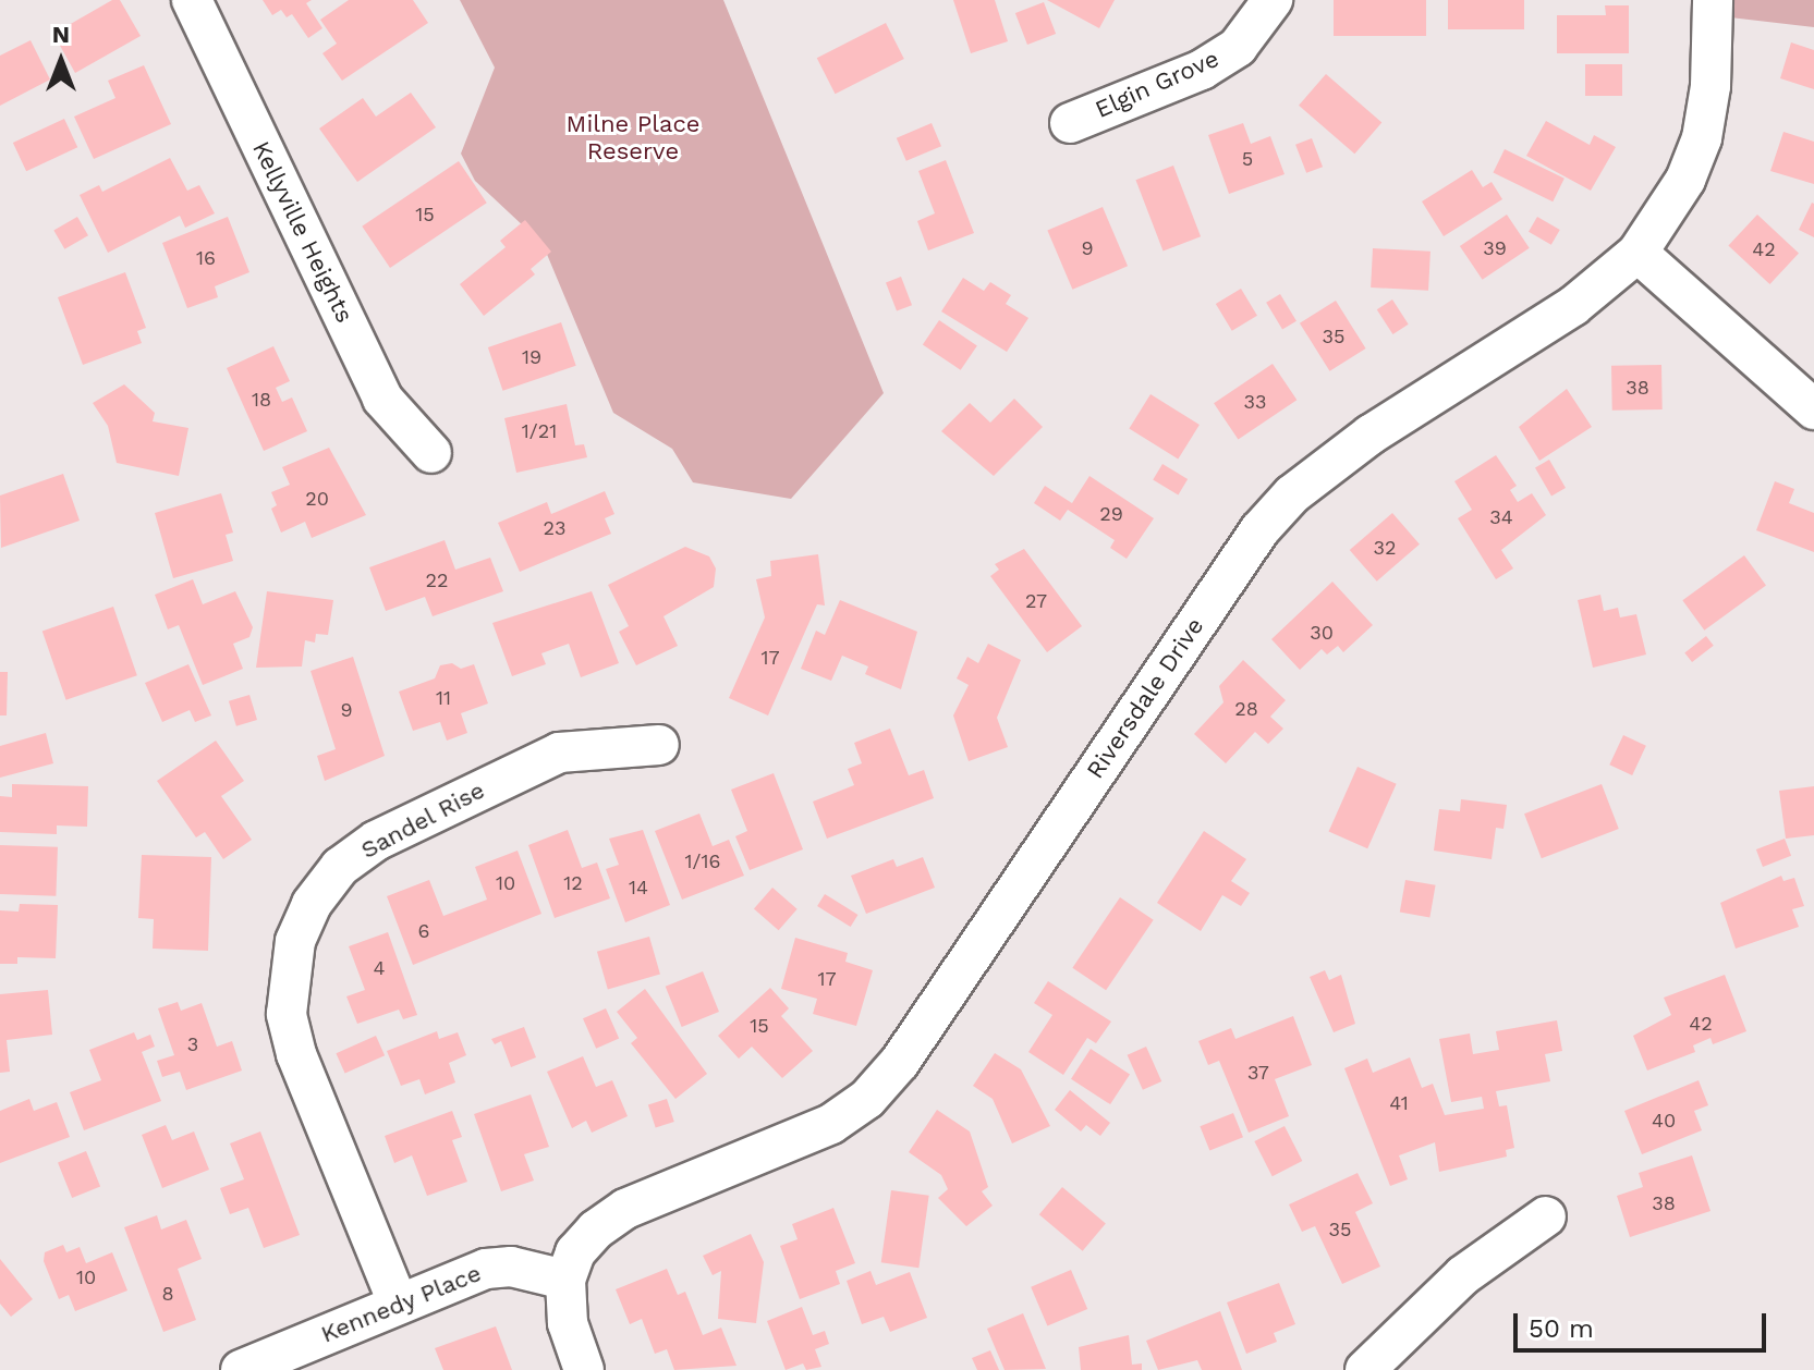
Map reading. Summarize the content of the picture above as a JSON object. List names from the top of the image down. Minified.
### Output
{"streets":{"street":["Elgin Grove","Kellyville Heights","Riversdale Drive","Sandel Rise","Kennedy Place"]},"crossings":[["Riversdale Drive","Kennedy Place"],["Sandel Rise","Kennedy Place"]],"parks":["Milne Place Reserve"],"house_numbers":["5","15","9","39","42","16","35","19","38","18","33","1/21","20","29","34","23","32","22","27","30","17","11","28","9","1/16","10","12","14","6","4","17","42","15","3","37","41","40","38","35","10","8"],"scale_bar":"50 m","north":"top"}
